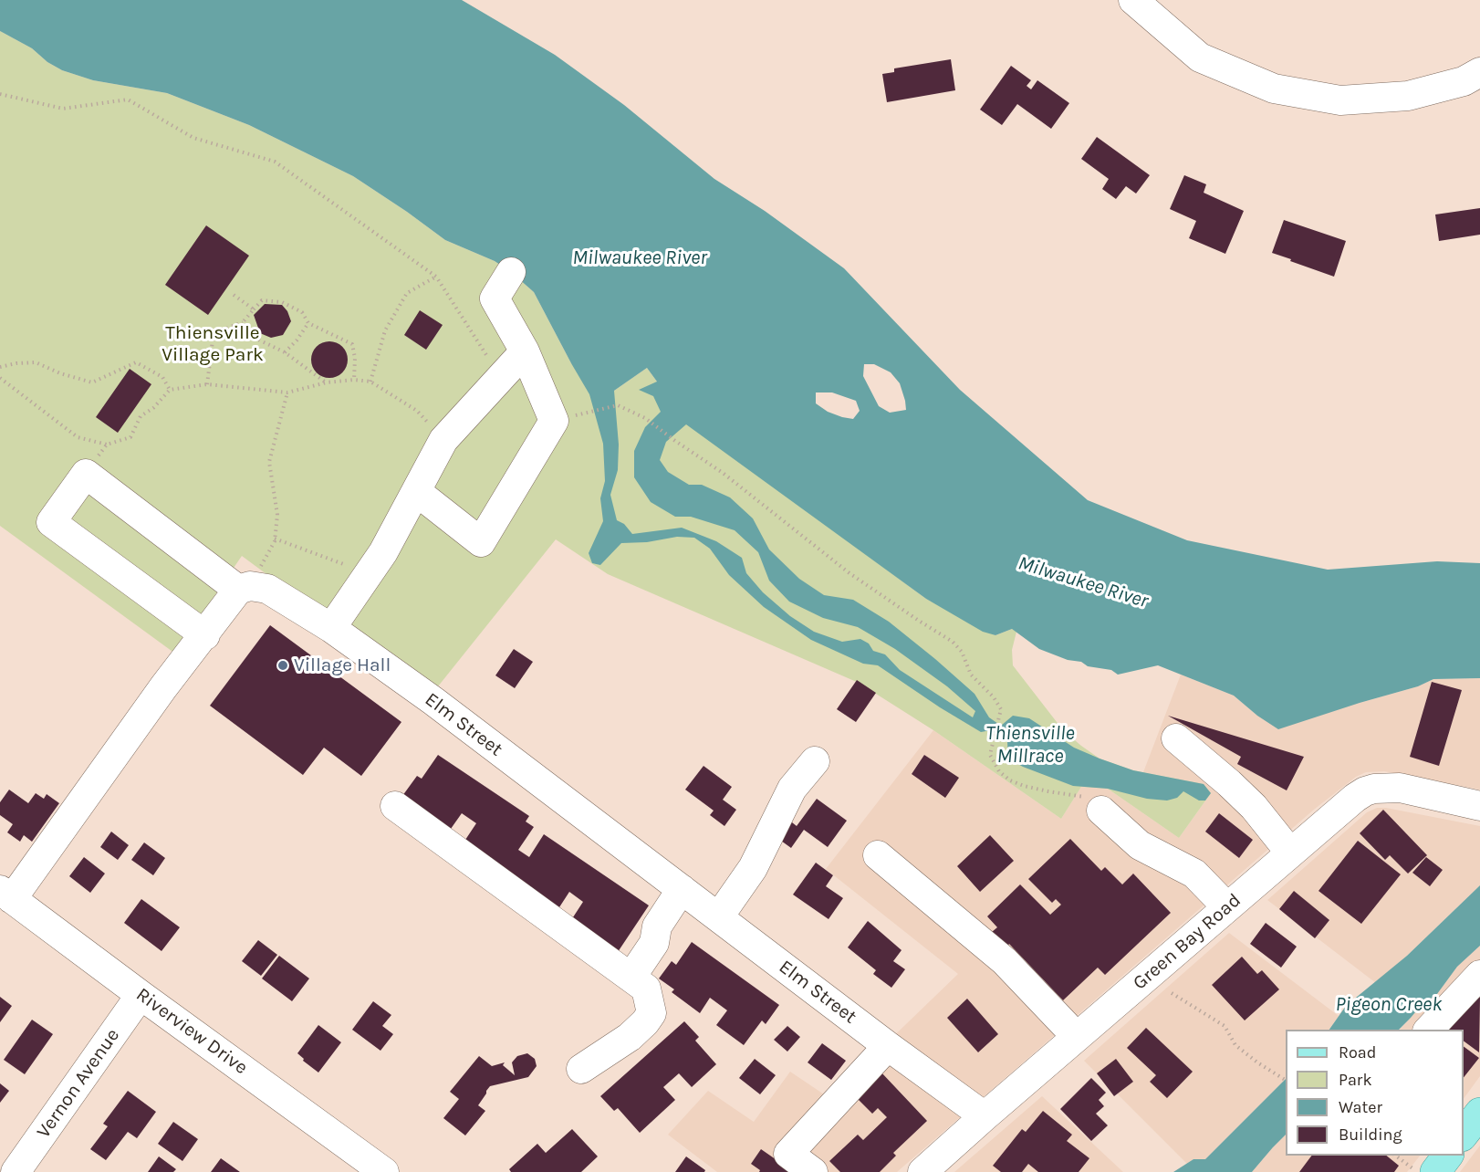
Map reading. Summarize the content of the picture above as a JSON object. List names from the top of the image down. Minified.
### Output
{"streets":{"street":["Elm Street","Green Bay Road","Riverview Drive","Vernon Avenue"]},"crossings":[["Elm Street","Green Bay Road"],["Riverview Drive","Vernon Avenue"]],"water":["Milwaukee River","Thiensville Millrace","Pigeon Creek"],"parks":["Thiensville Village Park"],"places":["Village Hall"],"legend":["Road","Park","Water","Building"]}
